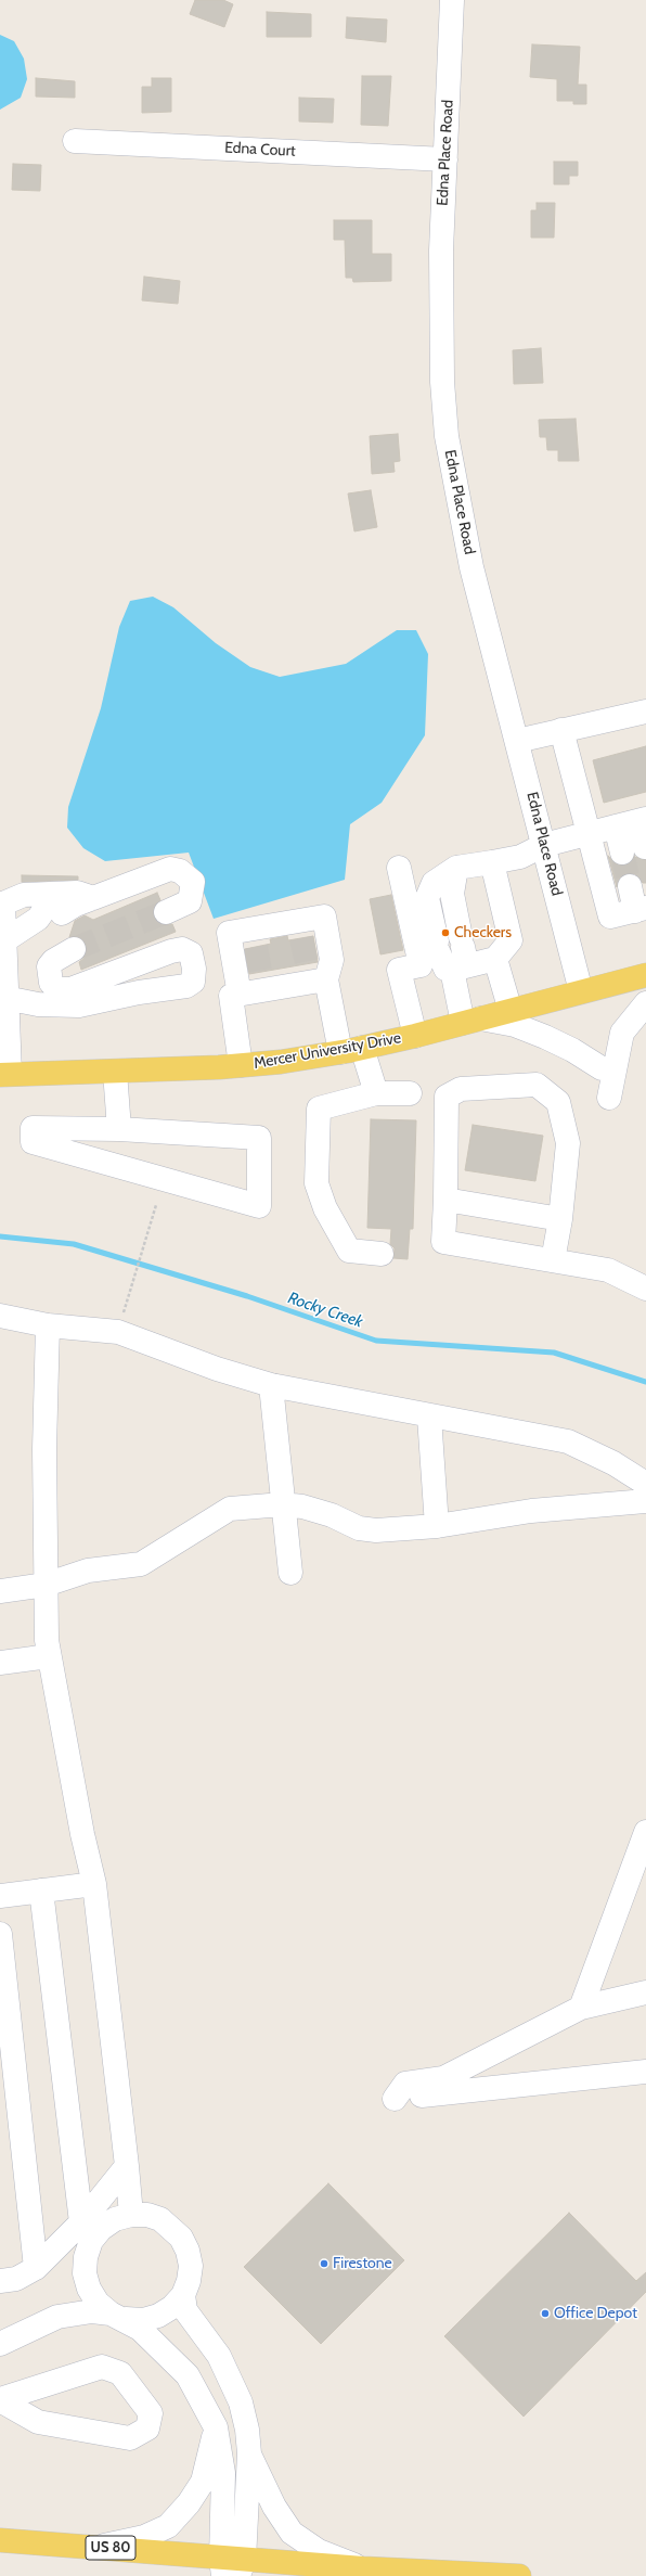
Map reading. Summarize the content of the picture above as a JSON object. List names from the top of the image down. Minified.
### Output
{"streets":{"main road":["Mercer University Drive","US 80"],"street":["Edna Court","Edna Place Road"]},"crossings":[["Edna Court","Edna Place Road"],["Edna Place Road","Mercer University Drive"]],"water":["Rocky Creek"],"places":["Checkers","Firestone","Office Depot"]}
